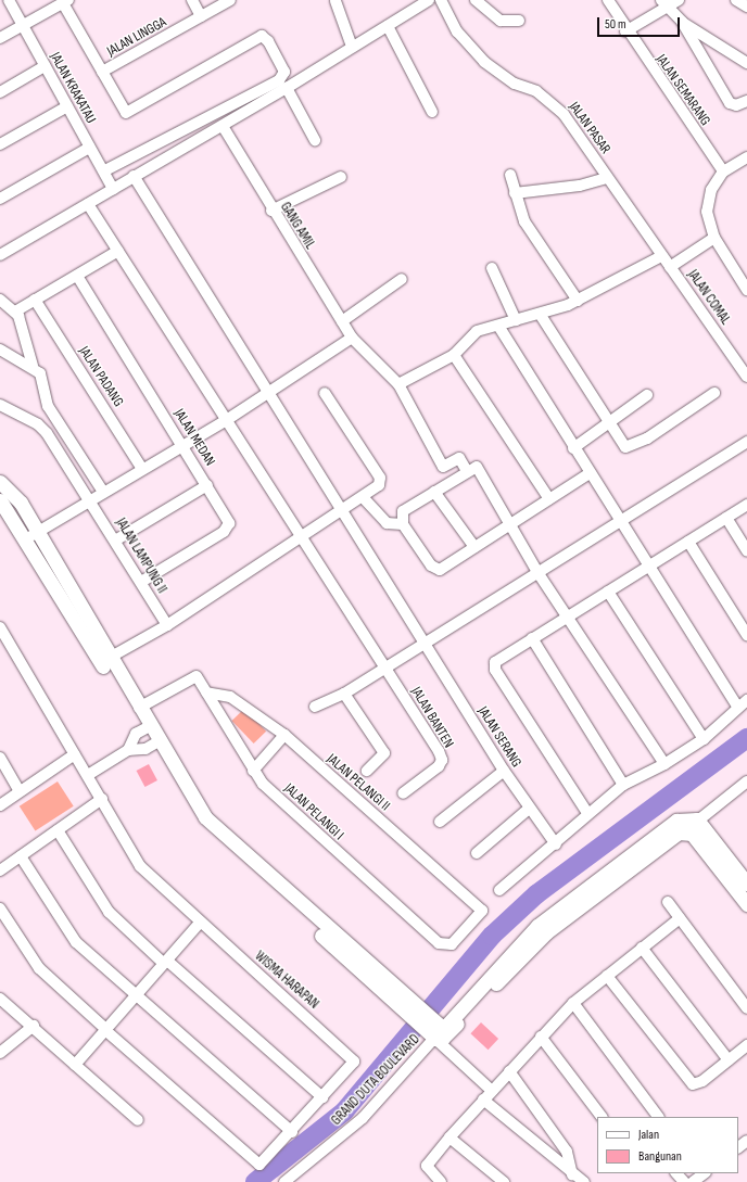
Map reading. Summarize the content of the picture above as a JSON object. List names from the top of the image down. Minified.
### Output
{"streets":{"street":["JALAN LINGGA","JALAN KRAKATAU","JALAN SEMARANG","JALAN PASAR","GANG AMIL","JALAN COMAL","JALAN PADANG","JALAN MEDAN","JALAN LAMPUNG II","JALAN BANTEN","JALAN SERANG","JALAN PELANGI II","JALAN PELANGI I","WISMA HARAPAN","GRAND DUTA BOULEVARD"]},"crossings":[["JALAN PASAR","JALAN COMAL"],["JALAN MEDAN","JALAN LAMPUNG II"],["JALAN PELANGI II","JALAN PELANGI I"]],"legend":["Jalan","Bangunan"],"scale_bar":"50 m"}
